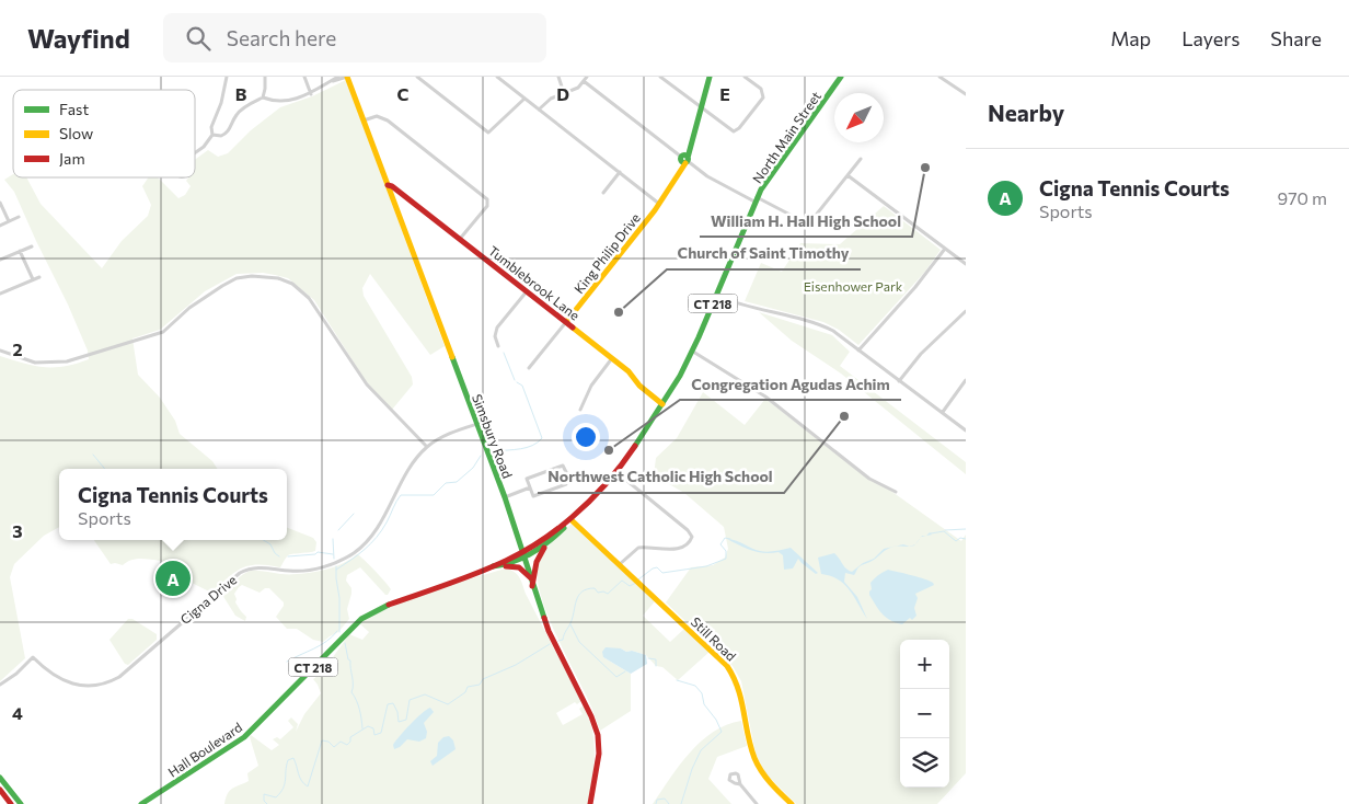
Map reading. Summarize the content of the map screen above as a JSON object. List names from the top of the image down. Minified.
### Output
{"streets":{"main road":["North Main Street","King Philip Drive","Tumblebrook Lane","CT 218","Simsbury Road","Still Road","Hall Boulevard"],"street":["Cigna Drive"]},"crossings":[["North Main Street","Tumblebrook Lane"],["North Main Street","Simsbury Road"],["North Main Street","Still Road"],["North Main Street","Hall Boulevard"],["King Philip Drive","Tumblebrook Lane"],["Tumblebrook Lane","Simsbury Road"],["Simsbury Road","Cigna Drive"],["Simsbury Road","Hall Boulevard"]],"parks":["Eisenhower Park"],"places":["William H. Hall High School","Church of Saint Timothy","Northwest Catholic High School","Congregation Agudas Achim"],"legend":["Fast","Slow","Jam"],"north":"bottom left","page":{"header":"Wayfind","search":"Search here","nav":["Map","Layers","Share"],"heading":"Nearby","list":[{"mark":"A","name":"Cigna Tennis Courts","note":"Sports","value":"970 m"}],"popup":["Cigna Tennis Courts","Sports"],"pins":"A","map_buttons":["+","−"]},"grid":{"columns":["B","C","D","E"],"rows":["2","3","4"]}}
